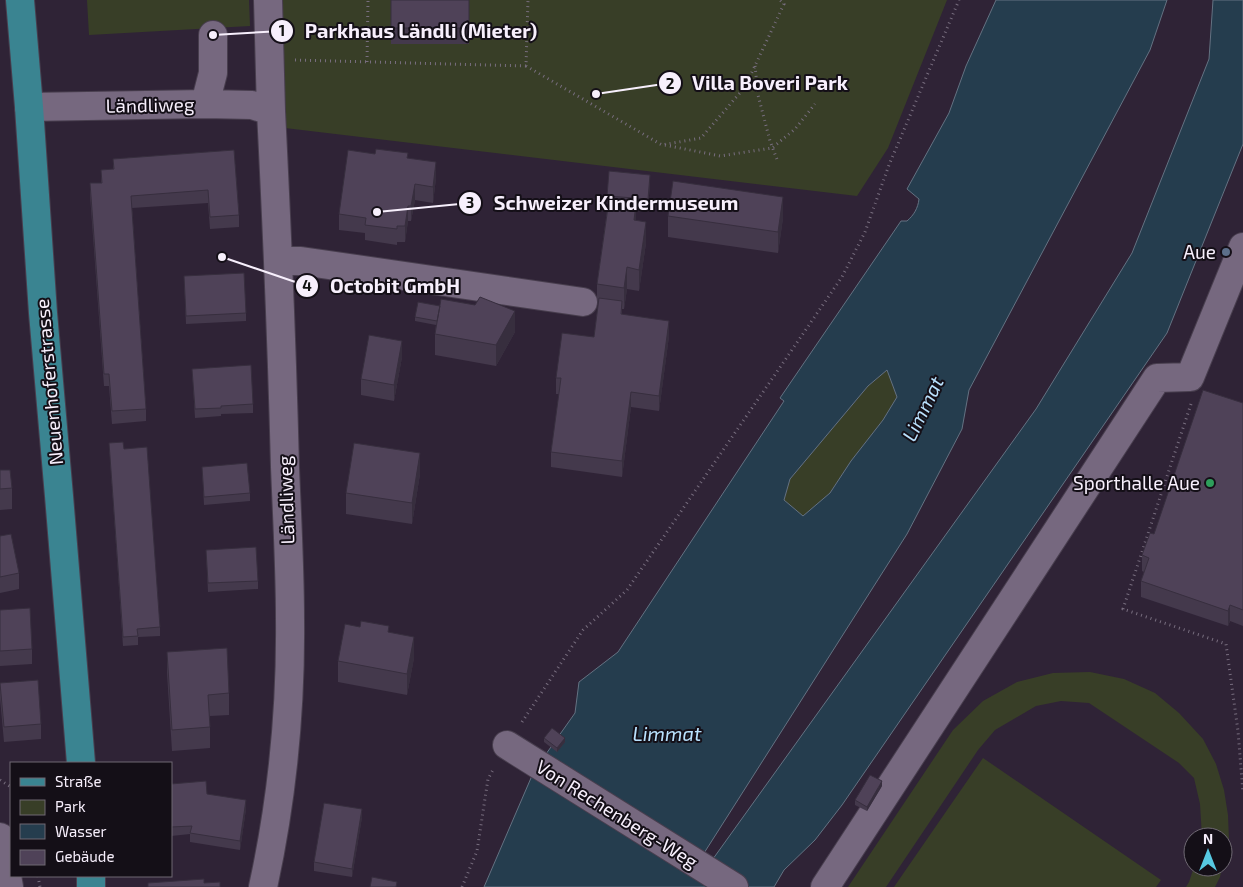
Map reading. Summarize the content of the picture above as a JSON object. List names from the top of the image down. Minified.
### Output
{"streets":{"main road":["Neuenhoferstrasse"],"street":["Ländliweg","Von Rechenberg-Weg"]},"crossings":[["Ländliweg","Neuenhoferstrasse"]],"water":["Limmat"],"places":["Parkhaus Ländli (Mieter)","Villa Boveri Park","Schweizer Kindermuseum","Aue","Octobit GmbH","Sporthalle Aue"],"legend":["Straße","Park","Wasser","Gebäude"],"north":"top"}
